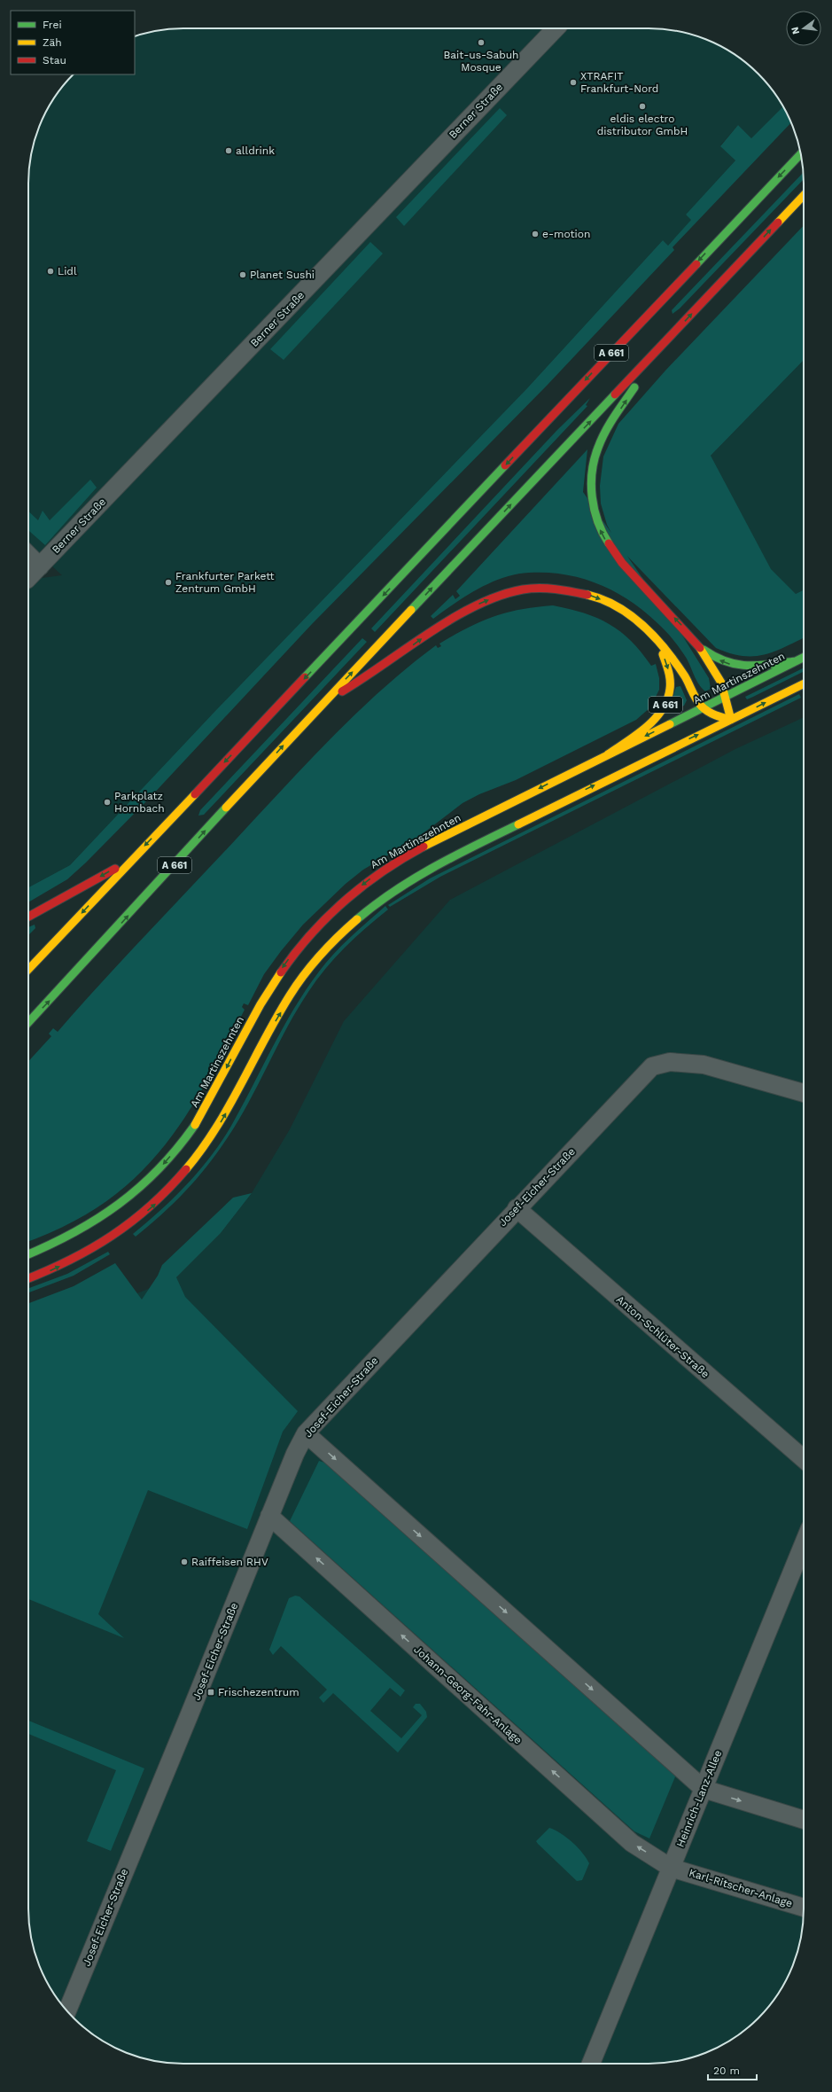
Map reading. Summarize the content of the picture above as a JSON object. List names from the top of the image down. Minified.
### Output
{"streets":{"main road":["A 661","Am Martinszehnten"],"street":["Berner Straße","Josef-Eicher-Straße","Anton-Schlüter-Straße","Johann-Georg-Fahr-Anlage","Heinrich-Lanz-Allee","Karl-Ritscher-Anlage"]},"crossings":[["A 661","Am Martinszehnten"],["Josef-Eicher-Straße","Anton-Schlüter-Straße"],["Josef-Eicher-Straße","Johann-Georg-Fahr-Anlage"],["Johann-Georg-Fahr-Anlage","Heinrich-Lanz-Allee"],["Johann-Georg-Fahr-Anlage","Karl-Ritscher-Anlage"],["Heinrich-Lanz-Allee","Karl-Ritscher-Anlage"]],"places":{"other":["Bait-us-Sabuh Mosque","XTRAFIT Frankfurt-Nord","eldis electro distributor GmbH","alldrink","e-motion","Lidl","Planet Sushi","Frankfurter Parkett Zentrum GmbH","Parkplatz Hornbach","Raiffeisen RHV"],"transit":["Frischezentrum"]},"legend":["Frei","Zäh","Stau"],"scale_bar":"20 m","north":"left"}
